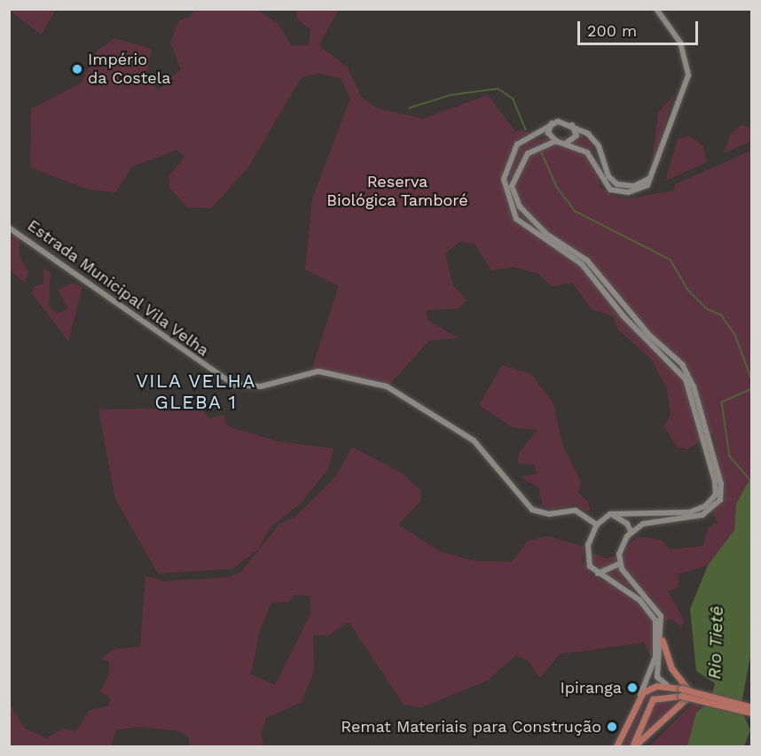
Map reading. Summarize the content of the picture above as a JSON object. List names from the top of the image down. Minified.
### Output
{"streets":{"main road":["Estrada Municipal Vila Velha"]},"districts":["VILA VELHA GLEBA 1"],"water":["Rio Tietê"],"parks":["Reserva Biológica Tamboré"],"places":["Império da Costela","Ipiranga","Remat Materiais para Construção"],"scale_bar":"200 m"}
